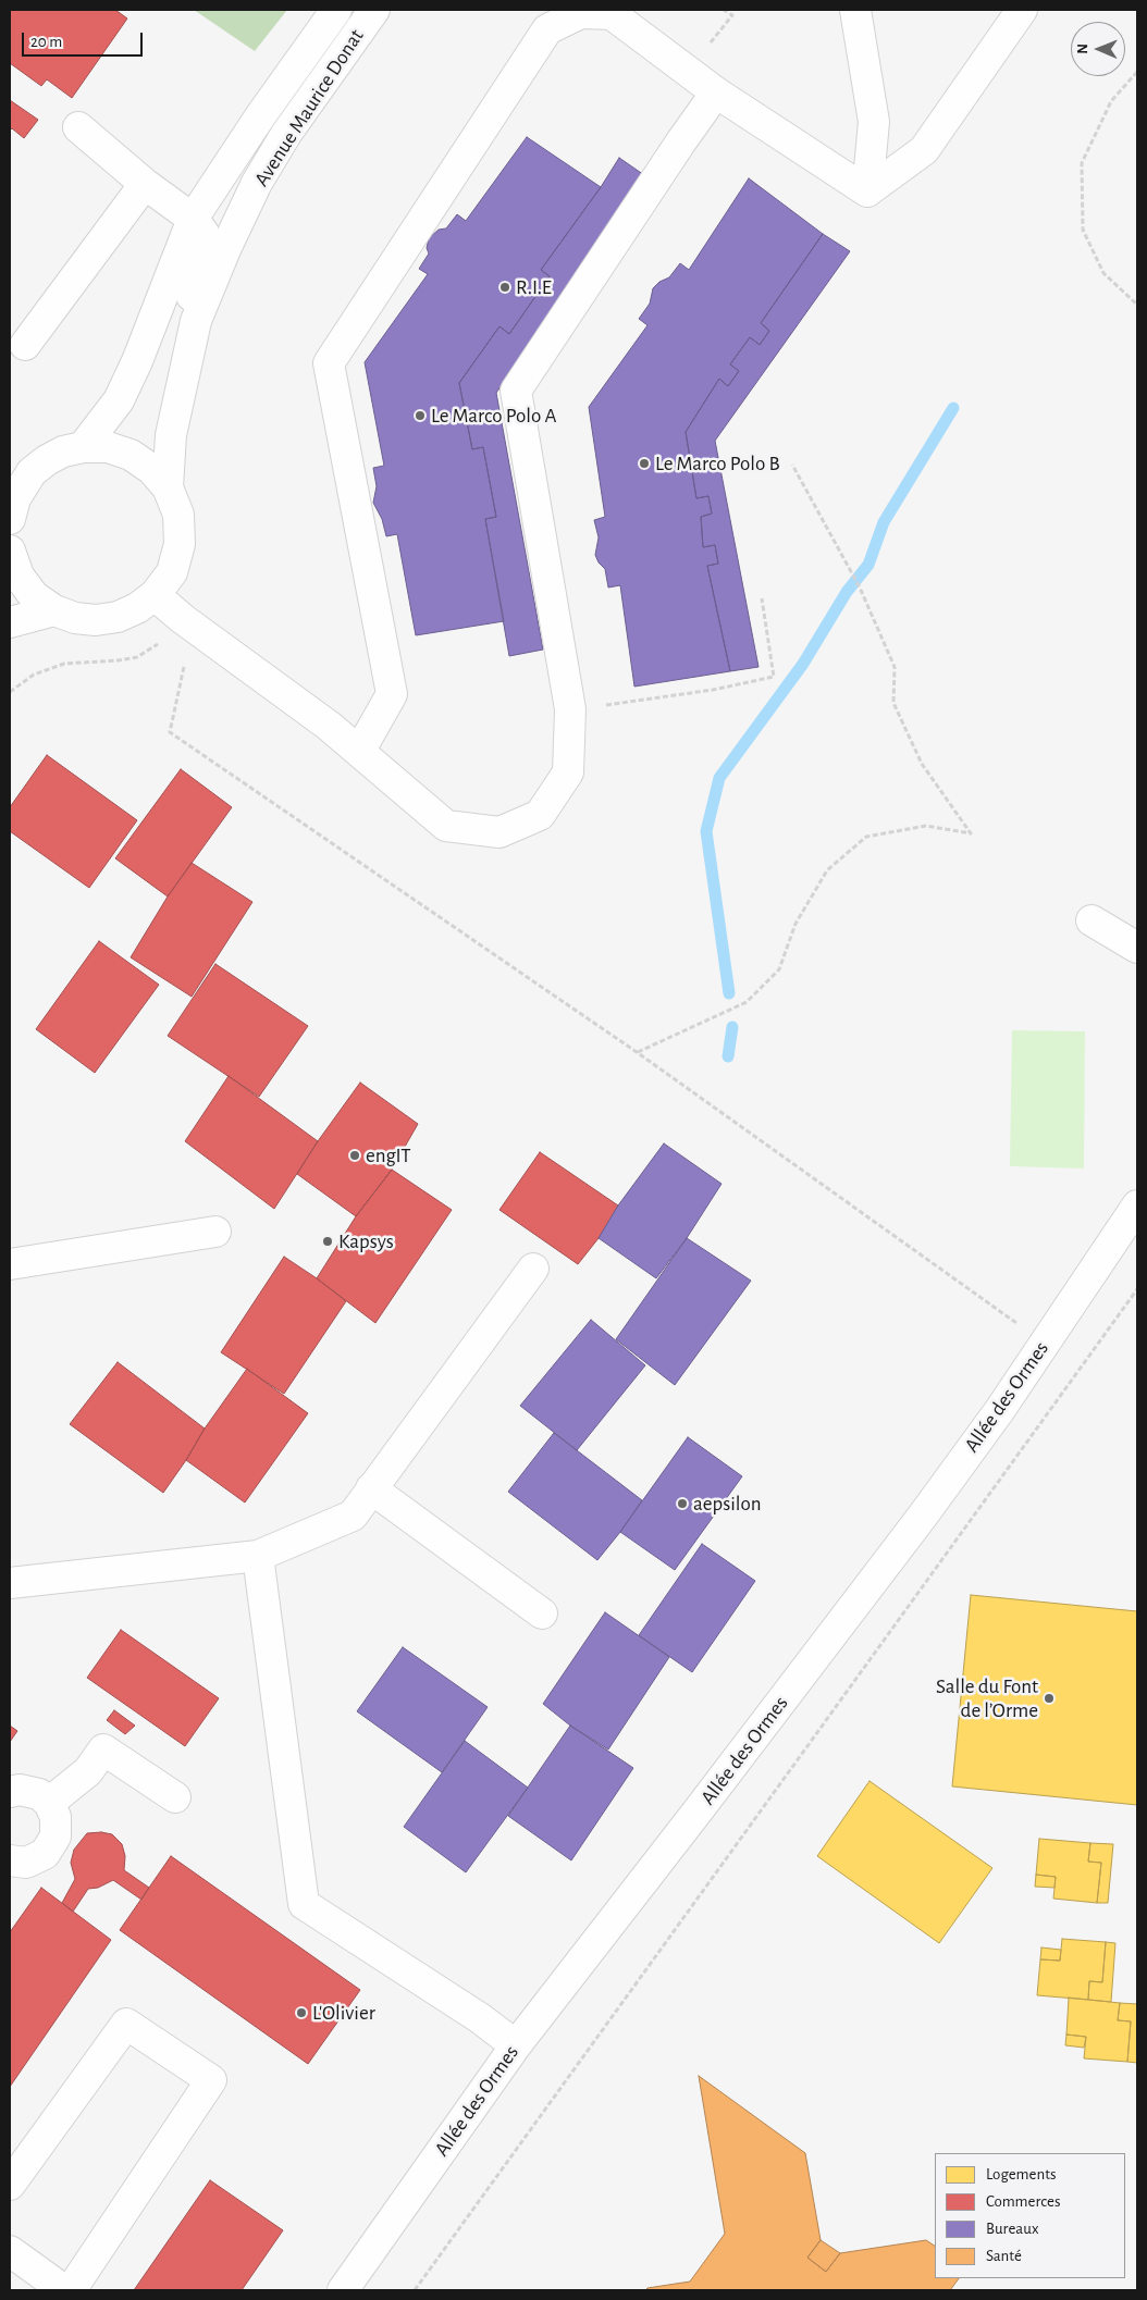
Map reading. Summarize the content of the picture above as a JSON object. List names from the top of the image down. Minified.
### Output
{"streets":{"main road":["Avenue Maurice Donat","Allée des Ormes"]},"places":["R.I.E","Le Marco Polo A","Le Marco Polo B","engIT","Kapsys","aepsilon","Salle du Font de l’Orme","L'Olivier"],"legend":["Logements","Commerces","Bureaux","Santé"],"scale_bar":"20 m","north":"left"}
